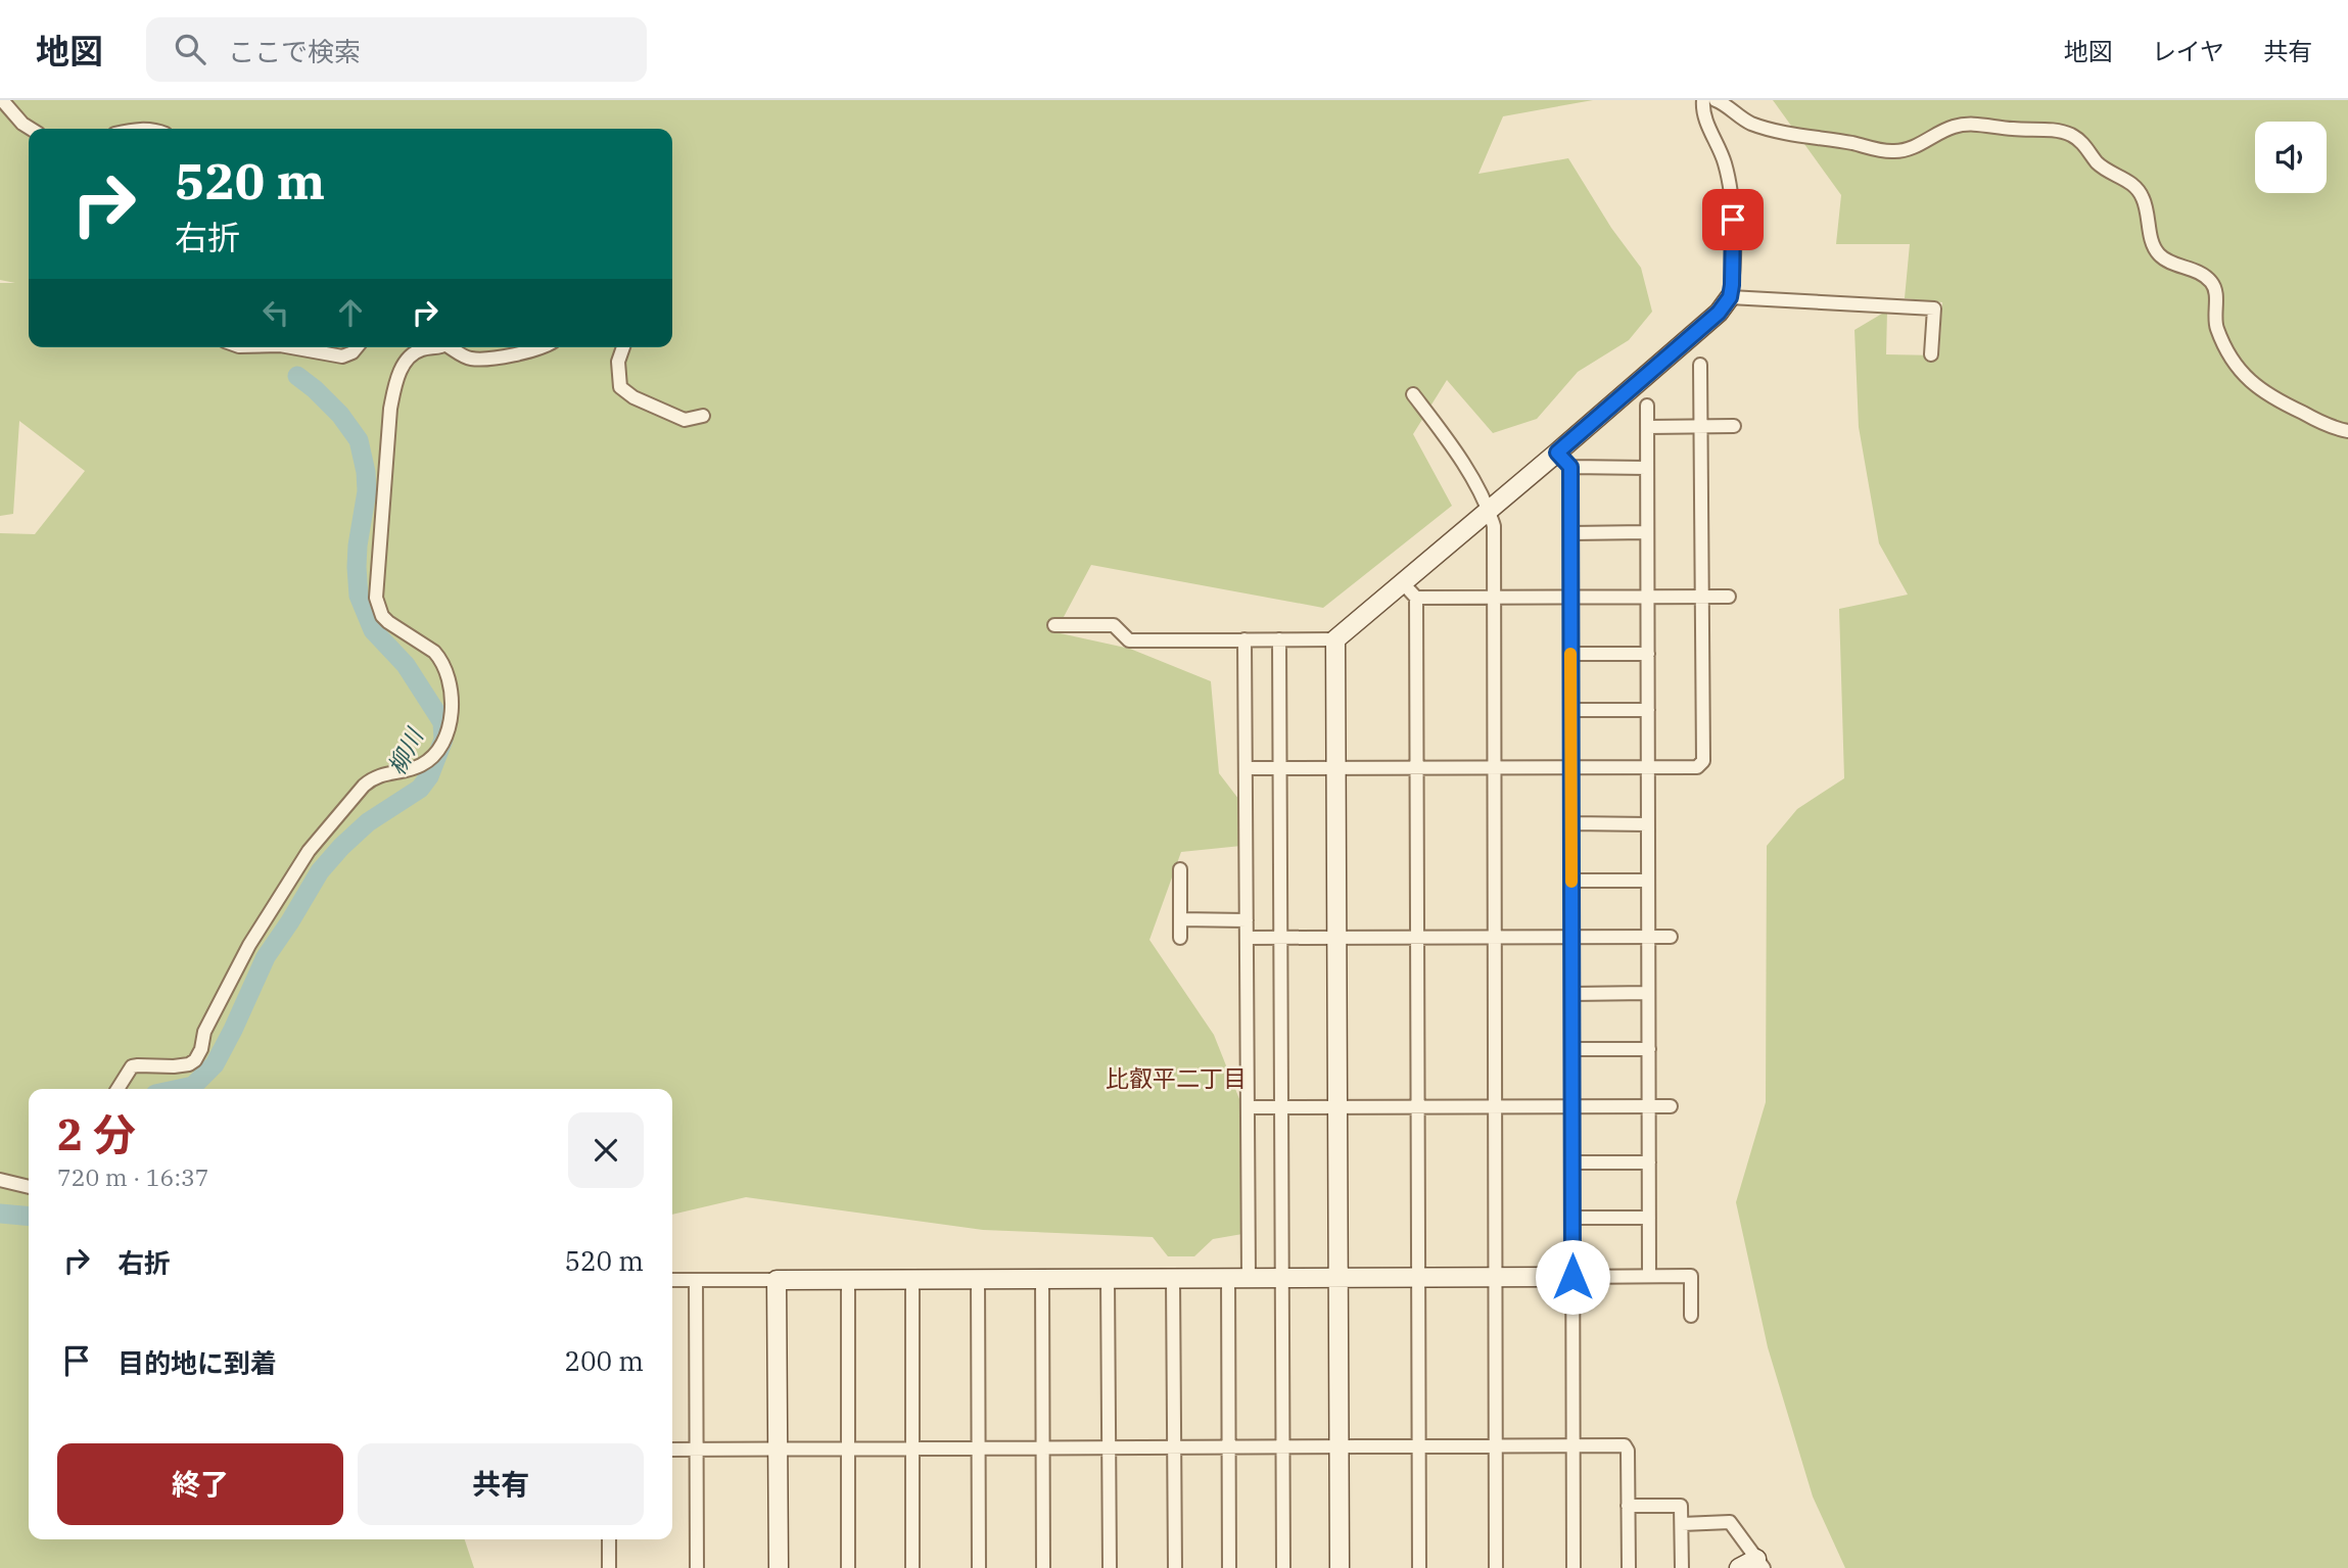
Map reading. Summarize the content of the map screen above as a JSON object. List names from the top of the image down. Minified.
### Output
{"districts":["比叡平二丁目"],"water":["柳川"],"page":{"header":"地図","search":"ここで検索","nav":["地図","レイヤ","共有"],"turn":["520 m","右折"],"heading":["2 分","720 m · 16:37"],"list":[{"name":"右折","value":"520 m"},{"name":"目的地に到着","value":"200 m"}],"buttons":["終了","共有"]}}
